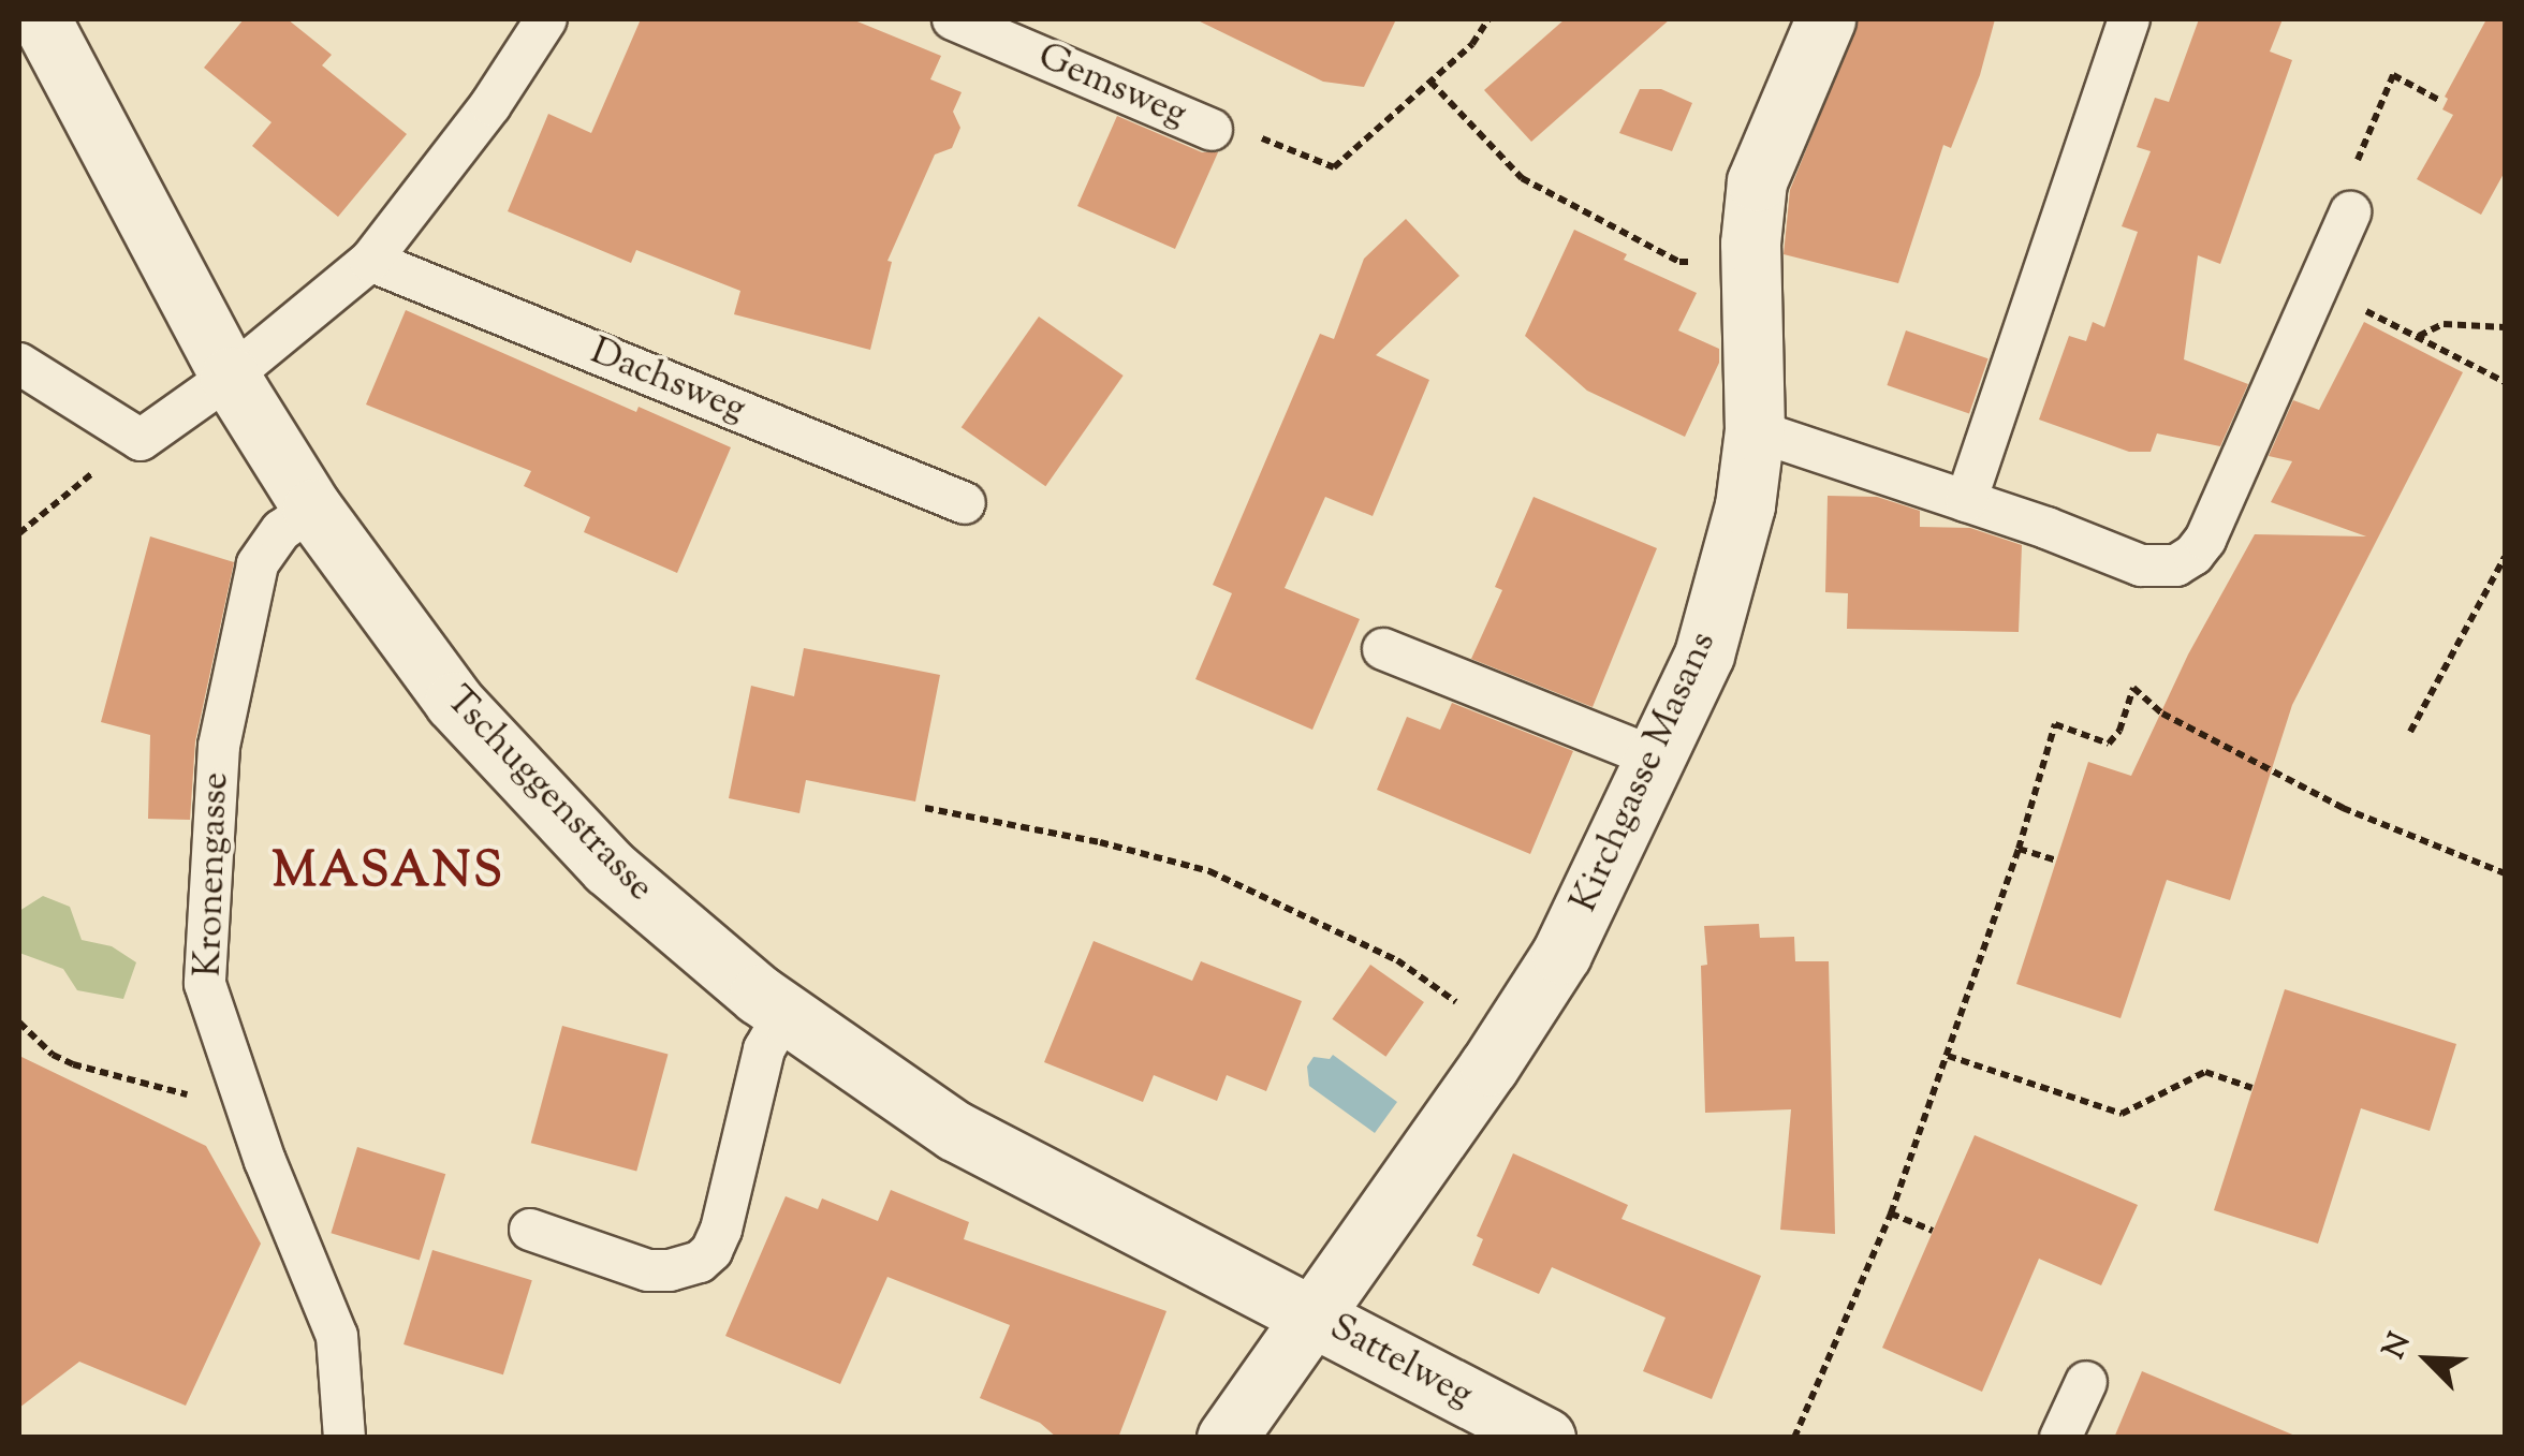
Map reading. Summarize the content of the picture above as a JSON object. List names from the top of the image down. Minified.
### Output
{"streets":{"street":["Kirchgasse Masans","Tschuggenstrasse","Sattelweg"],"lane":["Gemsweg","Dachsweg","Kronengasse"]},"crossings":[["Kirchgasse Masans","Tschuggenstrasse"],["Kirchgasse Masans","Sattelweg"],["Tschuggenstrasse","Kronengasse"],["Tschuggenstrasse","Sattelweg"]],"districts":["MASANS"],"north":"top left"}
